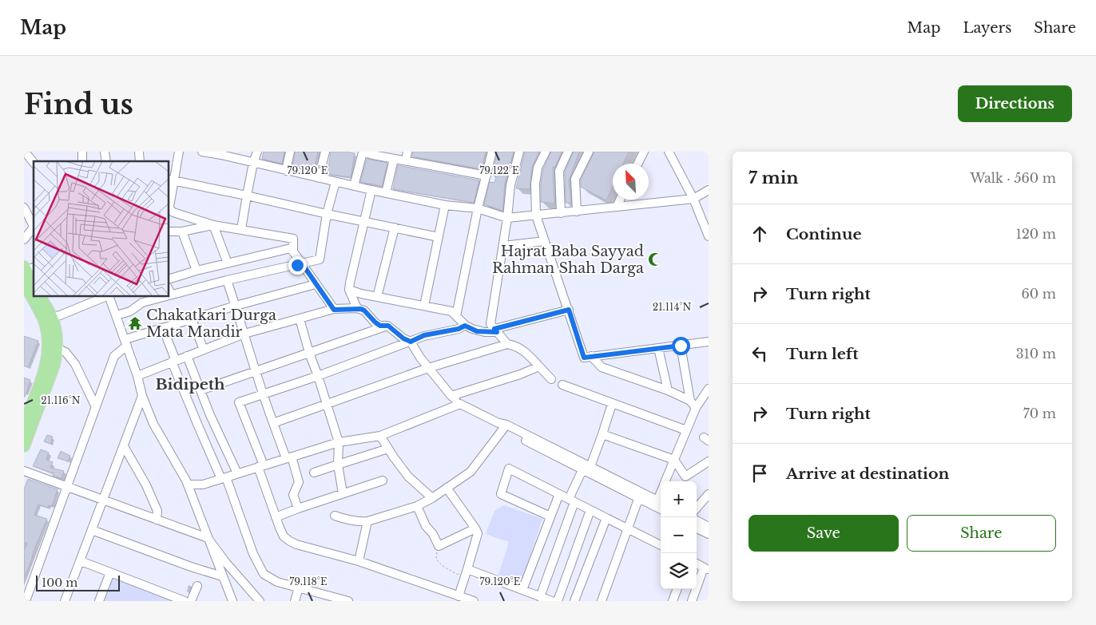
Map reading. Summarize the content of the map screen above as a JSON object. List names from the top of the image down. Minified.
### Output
{"districts":["Bidipeth"],"places":{"mosque":["Hajrat Baba Sayyad Rahman Shah Darga"],"temple":["Chakatkari Durga Mata Mandir"]},"scale_bar":"100 m","north":"top left","page":{"header":"Map","nav":["Map","Layers","Share"],"buttons":["Directions",["Save","Share"]],"title":"Find us","heading":["7 min","Walk · 560 m"],"list":[["Continue","120 m"],["Turn right","60 m"],["Turn left","310 m"],["Turn right","70 m"],"Arrive at destination"],"map_buttons":["+","−"],"scale":"100 m"},"coordinates":["79.120°E","79.122°E","21.114°N","21.116°N","79.118°E"]}
